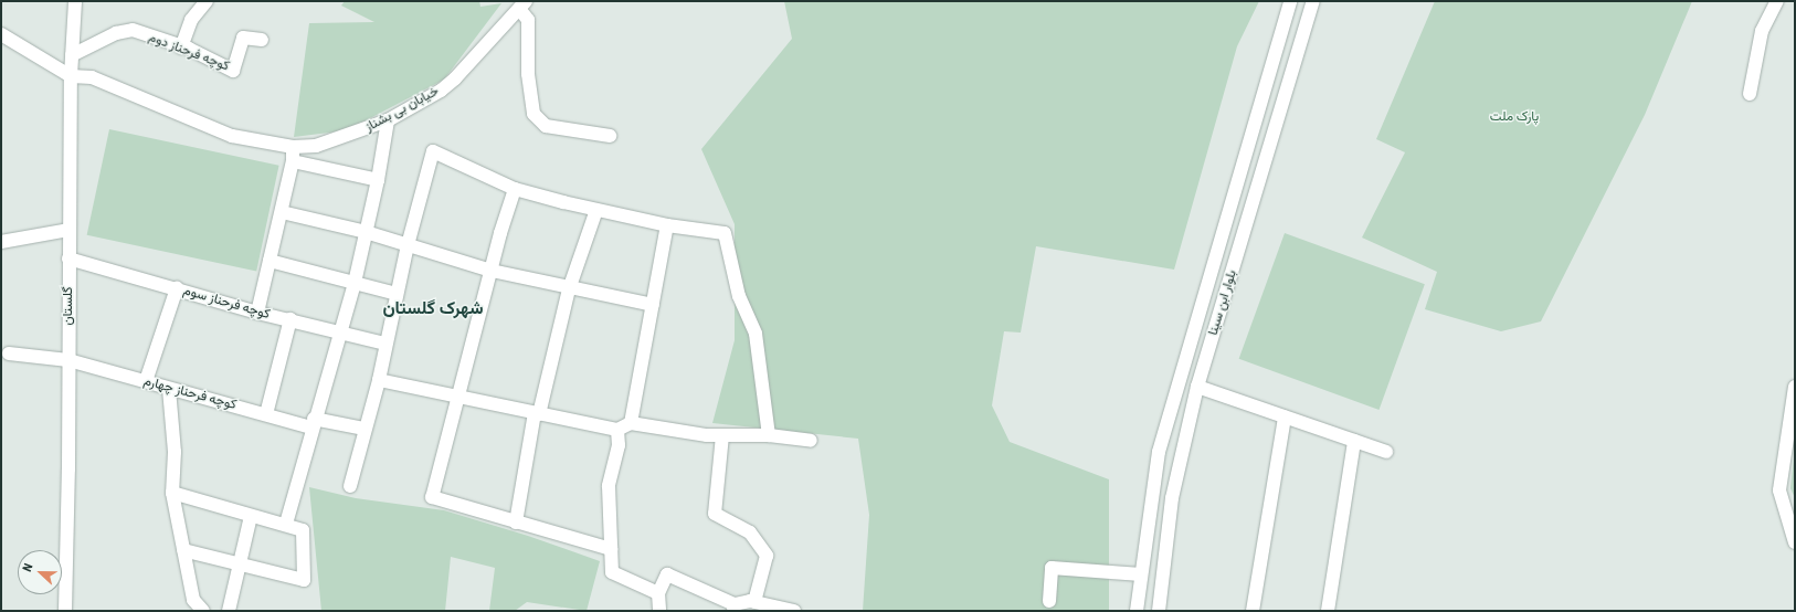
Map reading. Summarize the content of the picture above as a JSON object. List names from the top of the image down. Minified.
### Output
{"streets":{"street":["کوچه فرحناز دوم","خیابان بی بشناز","کوچه فرحناز سوم","بلوار ابن سینا","گلستان","کوچه فرحناز چهارم"]},"crossings":[["کوچه فرحناز دوم","گلستان"],["خیابان بی بشناز","گلستان"],["کوچه فرحناز سوم","گلستان"],["گلستان","کوچه فرحناز چهارم"]],"districts":["شهرک گلستان"],"parks":["پارک ملت"],"north":"left"}
